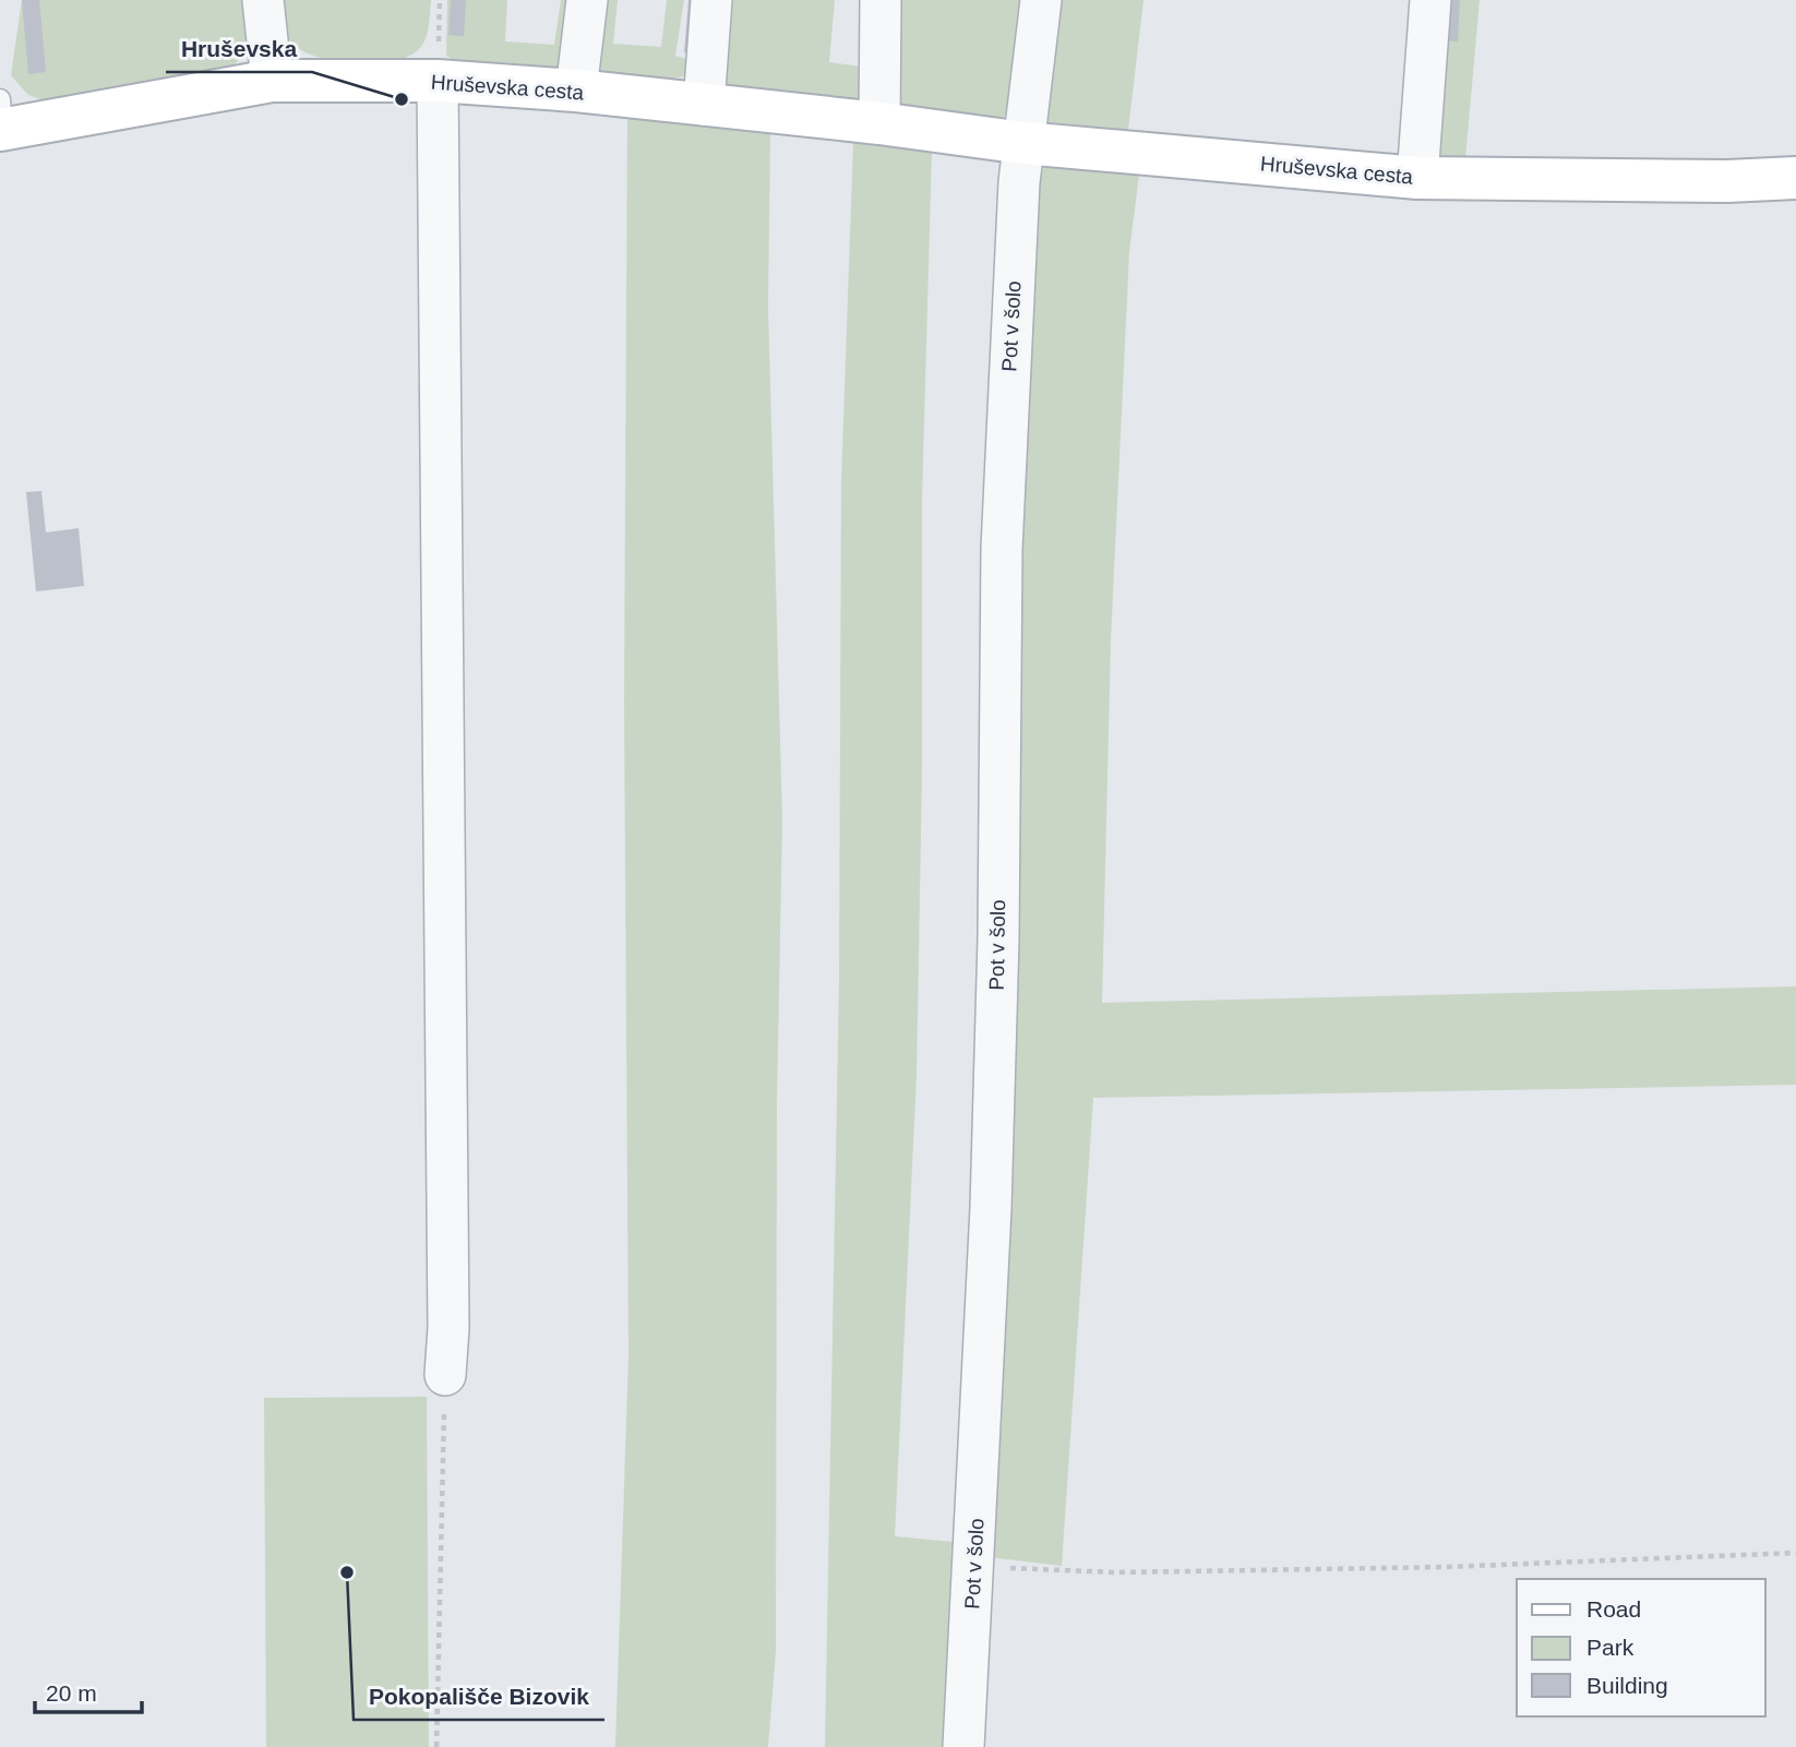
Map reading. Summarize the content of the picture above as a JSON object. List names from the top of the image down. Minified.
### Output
{"streets":{"street":["Hruševska cesta","Pot v šolo"]},"crossings":[["Hruševska cesta","Pot v šolo"]],"places":["Hruševska","Pokopališče Bizovik"],"legend":["Road","Park","Building"],"scale_bar":"20 m"}
